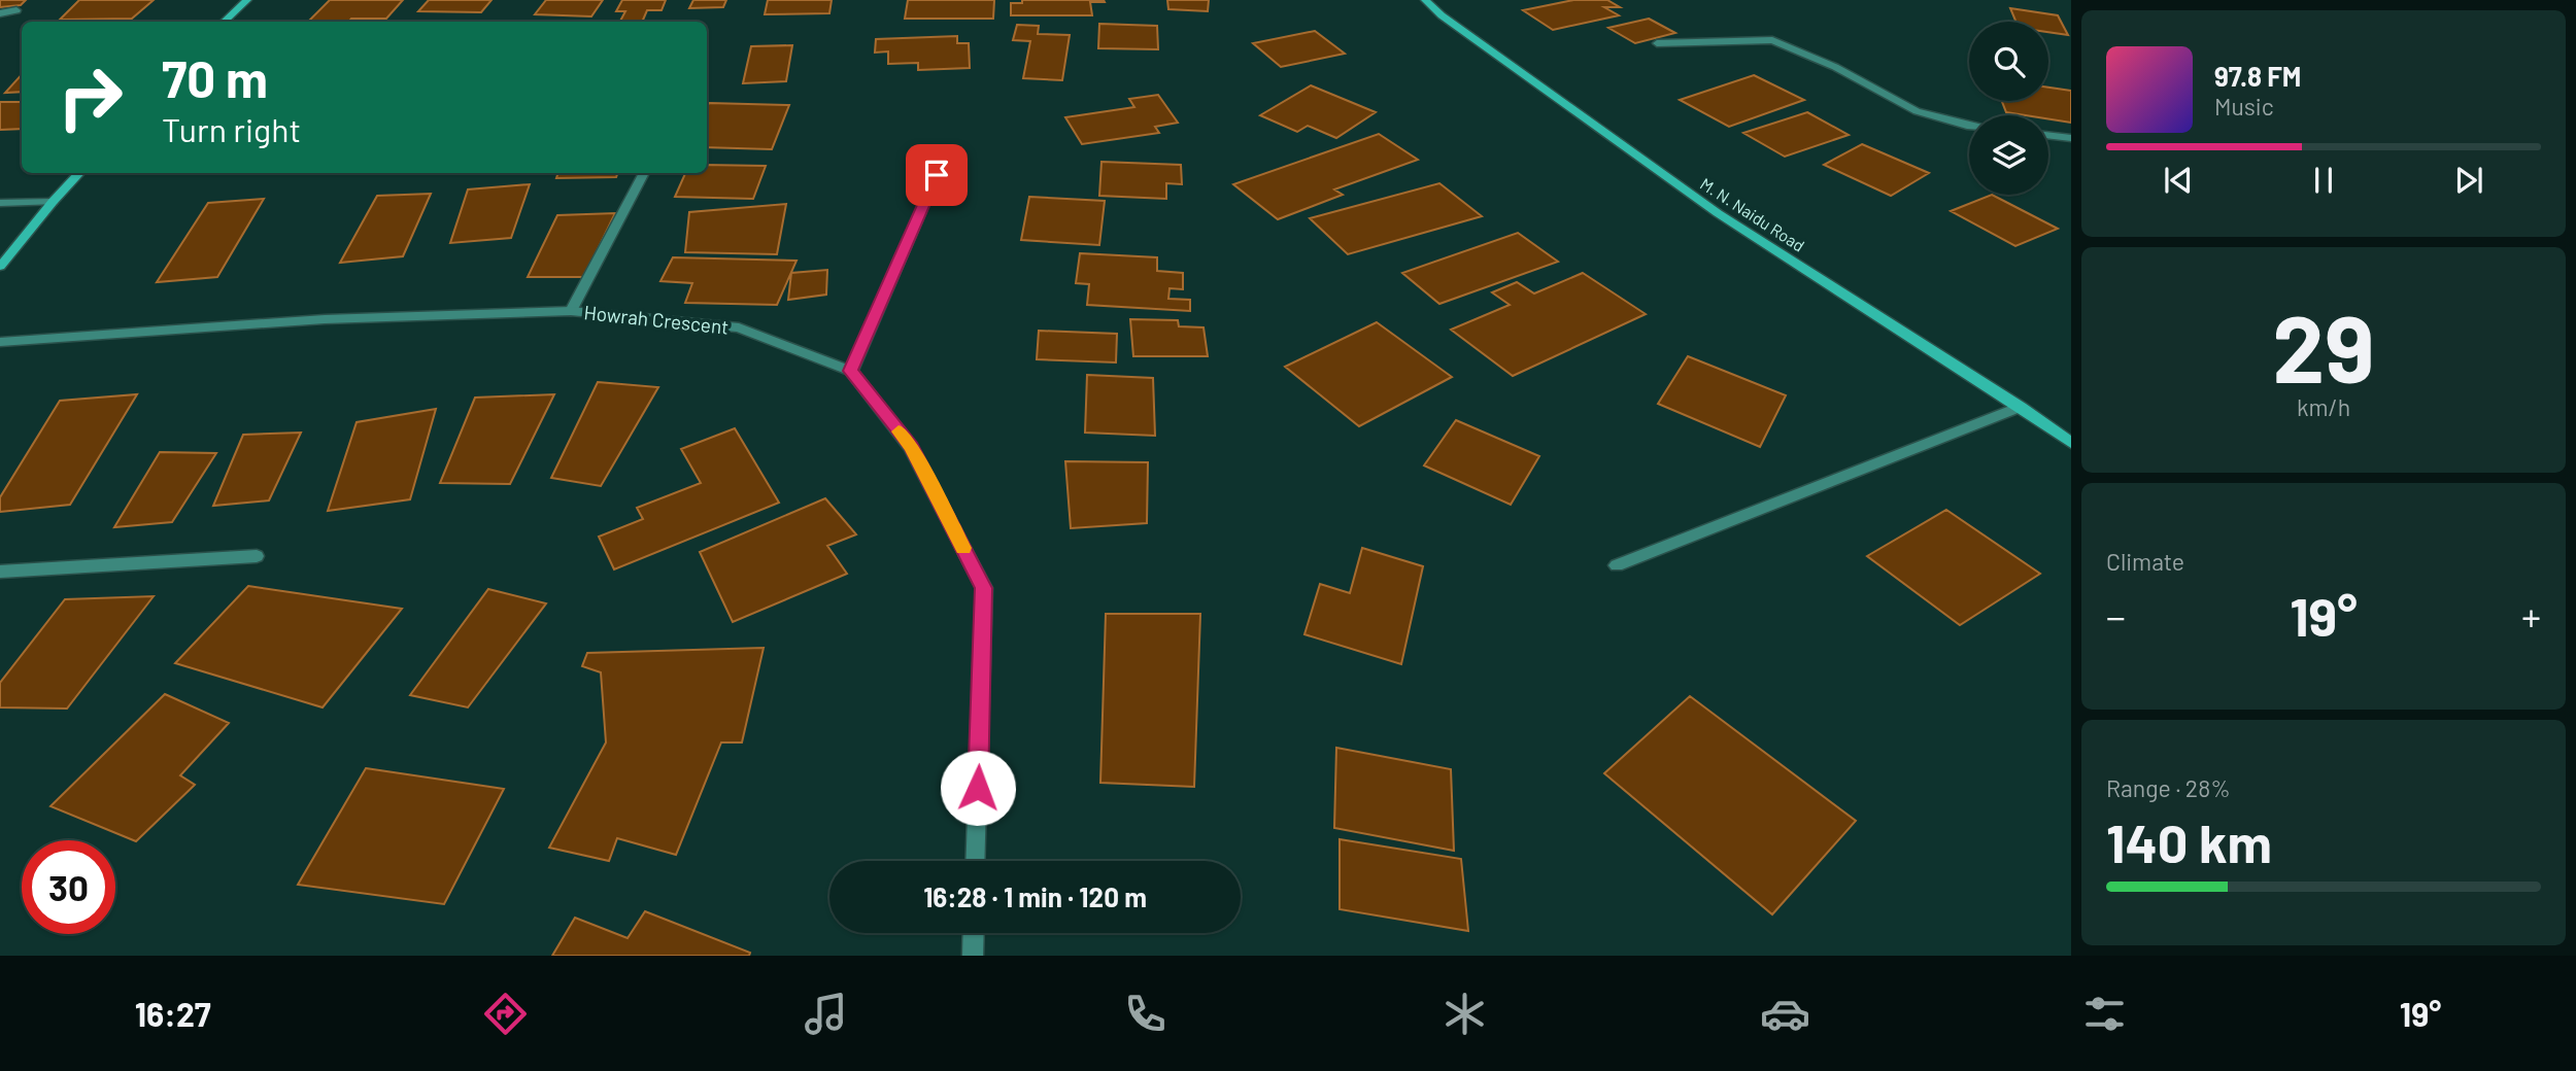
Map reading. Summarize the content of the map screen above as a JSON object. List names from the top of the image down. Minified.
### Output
{"streets":{"main road":["M. N. Naidu Road"],"street":["Howrah Crescent"]},"page":{"turn":["70 m","Turn right"],"song":["97.8 FM","Music"],"tile":[["29","km/h"],"Climate",["Range · 28%","140 km"]],"heat":["−","19°","+"],"limit":"30","trip":"16:28 · 1 min · 120 m","tabs":["16:27","19°"]}}
